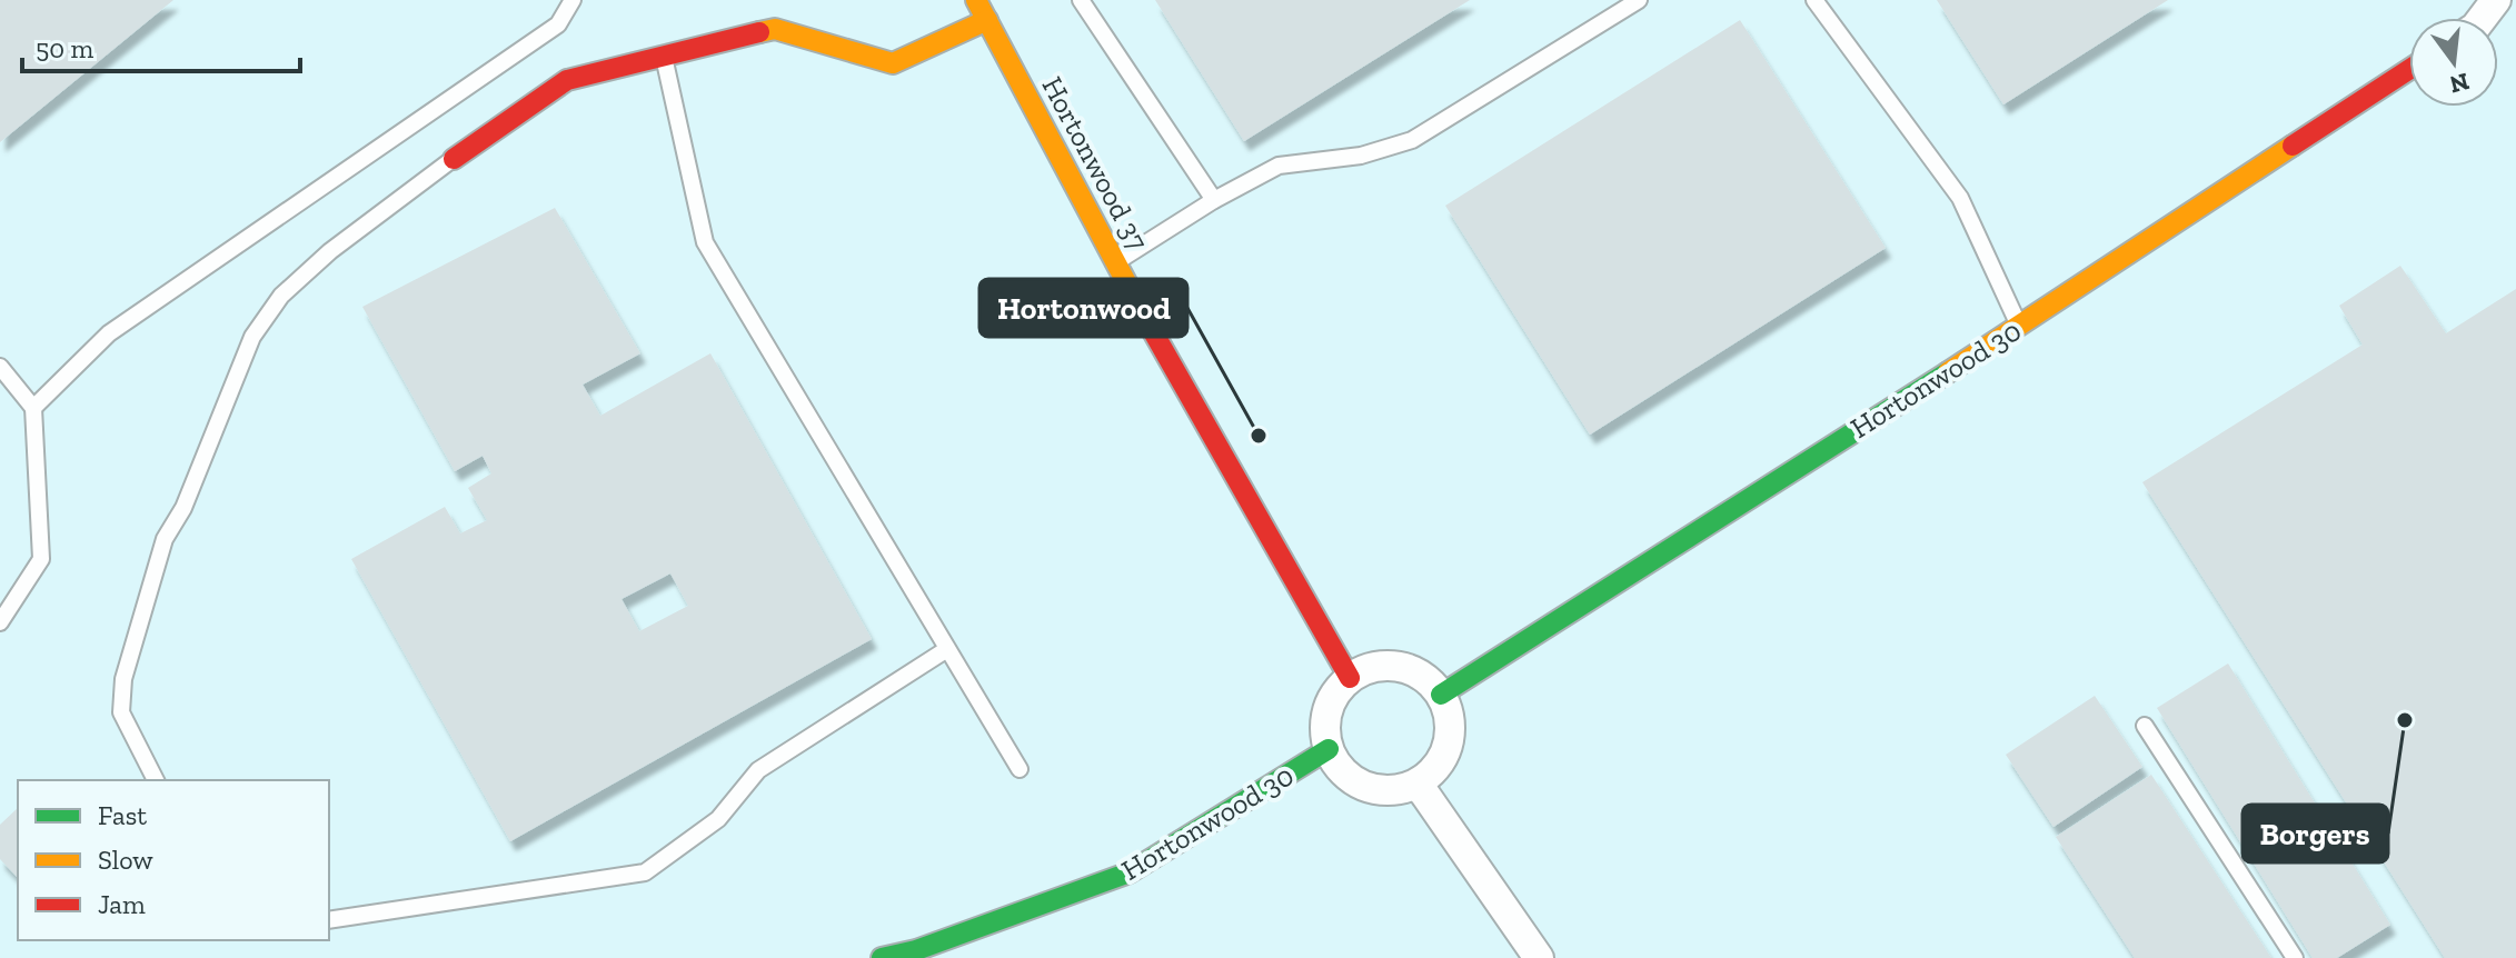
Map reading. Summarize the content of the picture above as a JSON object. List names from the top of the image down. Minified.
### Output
{"streets":{"street":["Hortonwood 37","Hortonwood 30"]},"crossings":[["Hortonwood 37","Hortonwood 30"]],"places":["Hortonwood","Borgers"],"legend":["Fast","Slow","Jam"],"scale_bar":"50 m","north":"bottom"}
